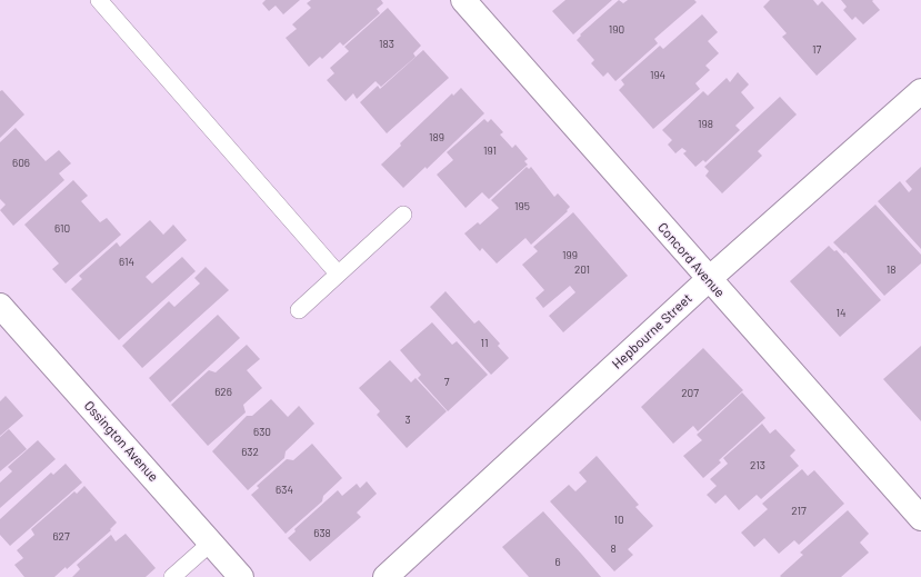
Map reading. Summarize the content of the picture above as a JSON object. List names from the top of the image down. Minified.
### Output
{"streets":{"street":["Concord Avenue","Hepbourne Street","Ossington Avenue"]},"crossings":[["Concord Avenue","Hepbourne Street"]],"house_numbers":["190","183","17","194","198","189","191","606","195","610","199","614","201","18","14","11","7","626","207","3","630","632","213","634","217","10","638","627","8","6"]}
